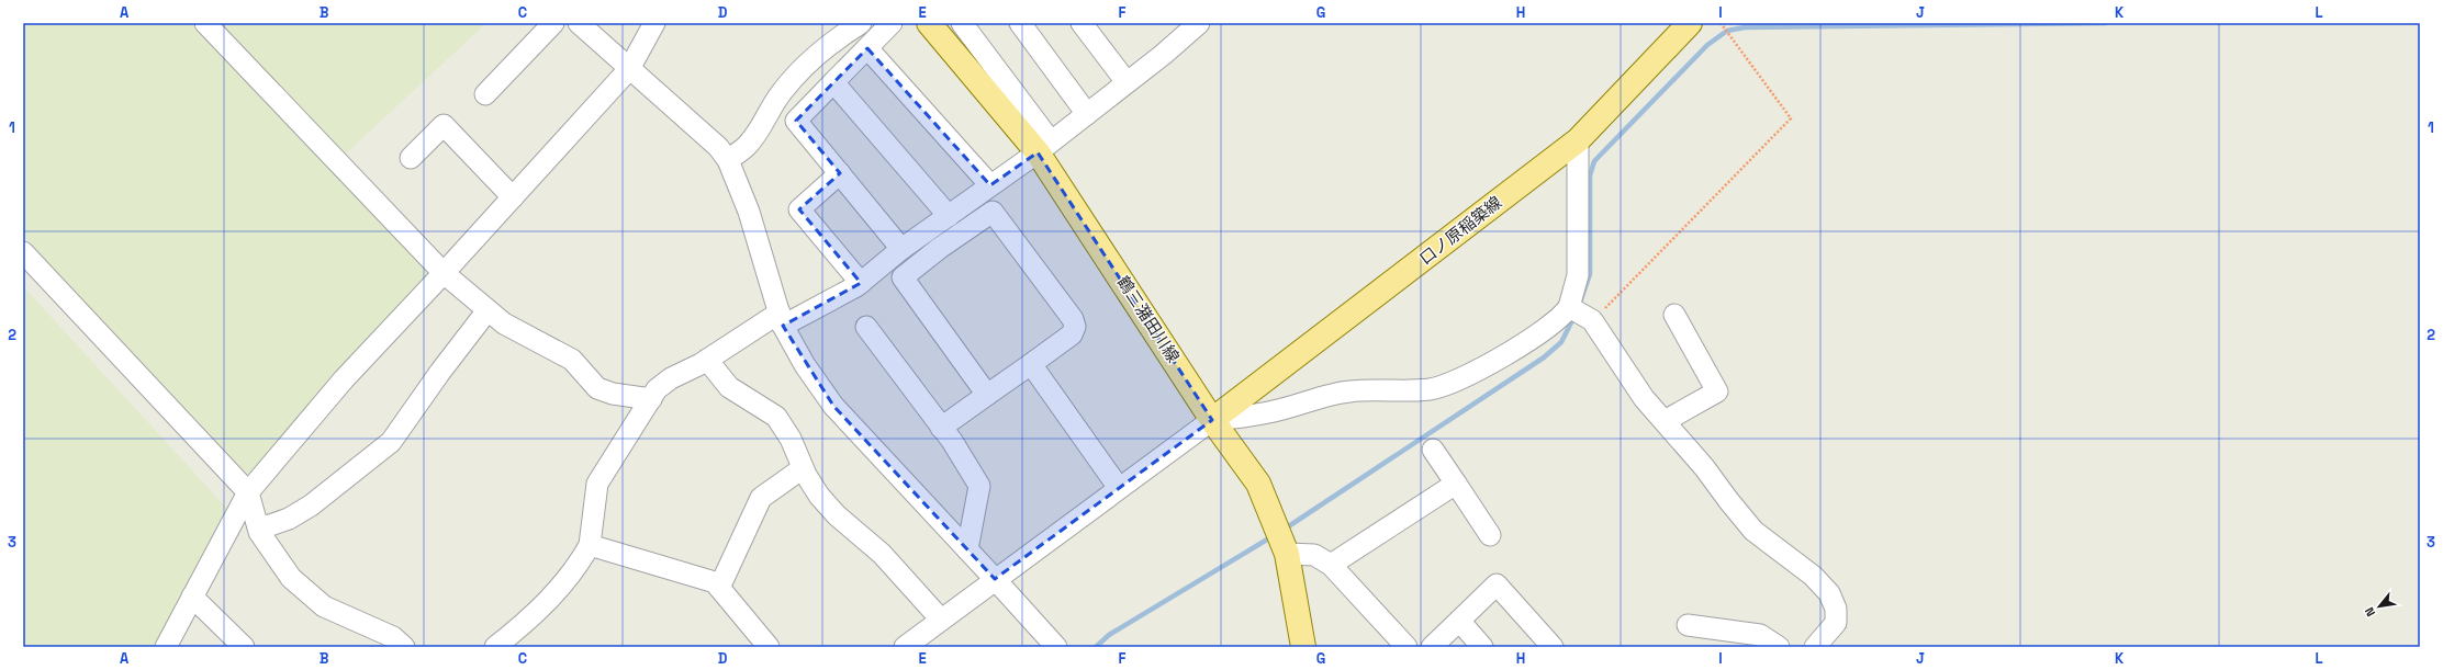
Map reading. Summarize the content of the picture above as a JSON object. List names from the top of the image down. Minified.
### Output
{"streets":{"main road":["口ノ原稲築線","鶴三潴田川線"]},"crossings":[["口ノ原稲築線","鶴三潴田川線"]],"north":"bottom left","grid":{"columns":["A","B","C","D","E","F","G","H","I","J","K","L"],"rows":["1","2","3"]}}
